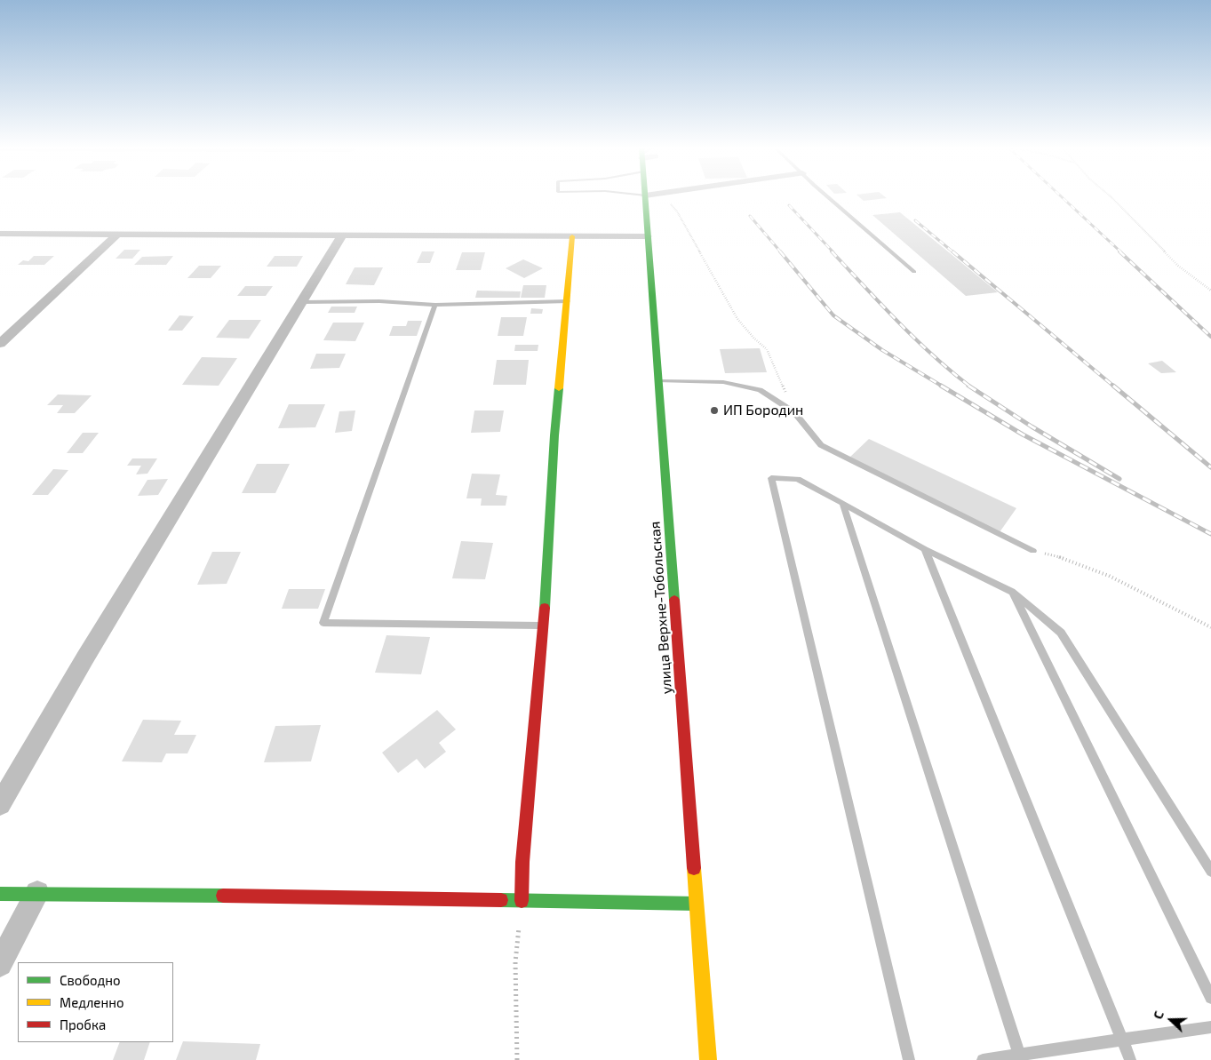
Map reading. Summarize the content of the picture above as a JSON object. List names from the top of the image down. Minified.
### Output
{"streets":{"street":["улица Верхне-Тобольская"]},"places":["ИП Бородин"],"legend":["Свободно","Медленно","Пробка"],"north":"left"}
